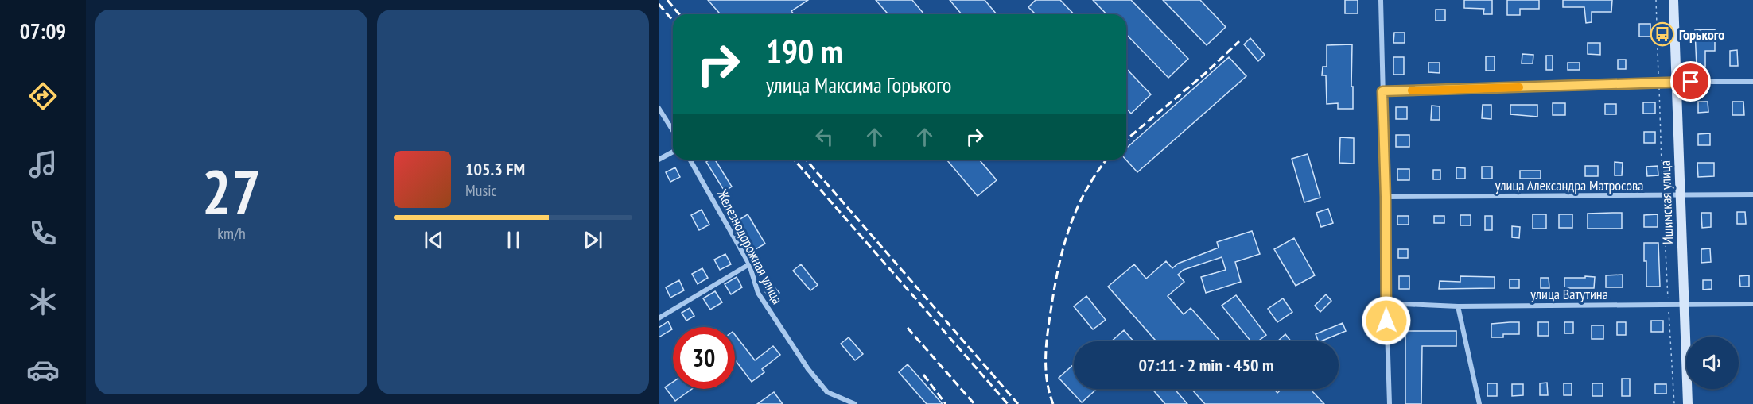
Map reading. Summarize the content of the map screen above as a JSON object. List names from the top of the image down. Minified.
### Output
{"streets":{"main road":["Ишимская улица"],"street":["улица Александра Матросова","Железнодорожная улица","улица Ватутина"]},"crossings":[["улица Александра Матросова","Ишимская улица"],["Ишимская улица","улица Ватутина"]],"places":{"bus stop":["Горького"]},"page":{"tabs":"07:09","tile":["27","km/h"],"turn":["190 m","улица Максима Горького"],"song":["105.3 FM","Music"],"limit":"30","trip":"07:11 · 2 min · 450 m"}}
